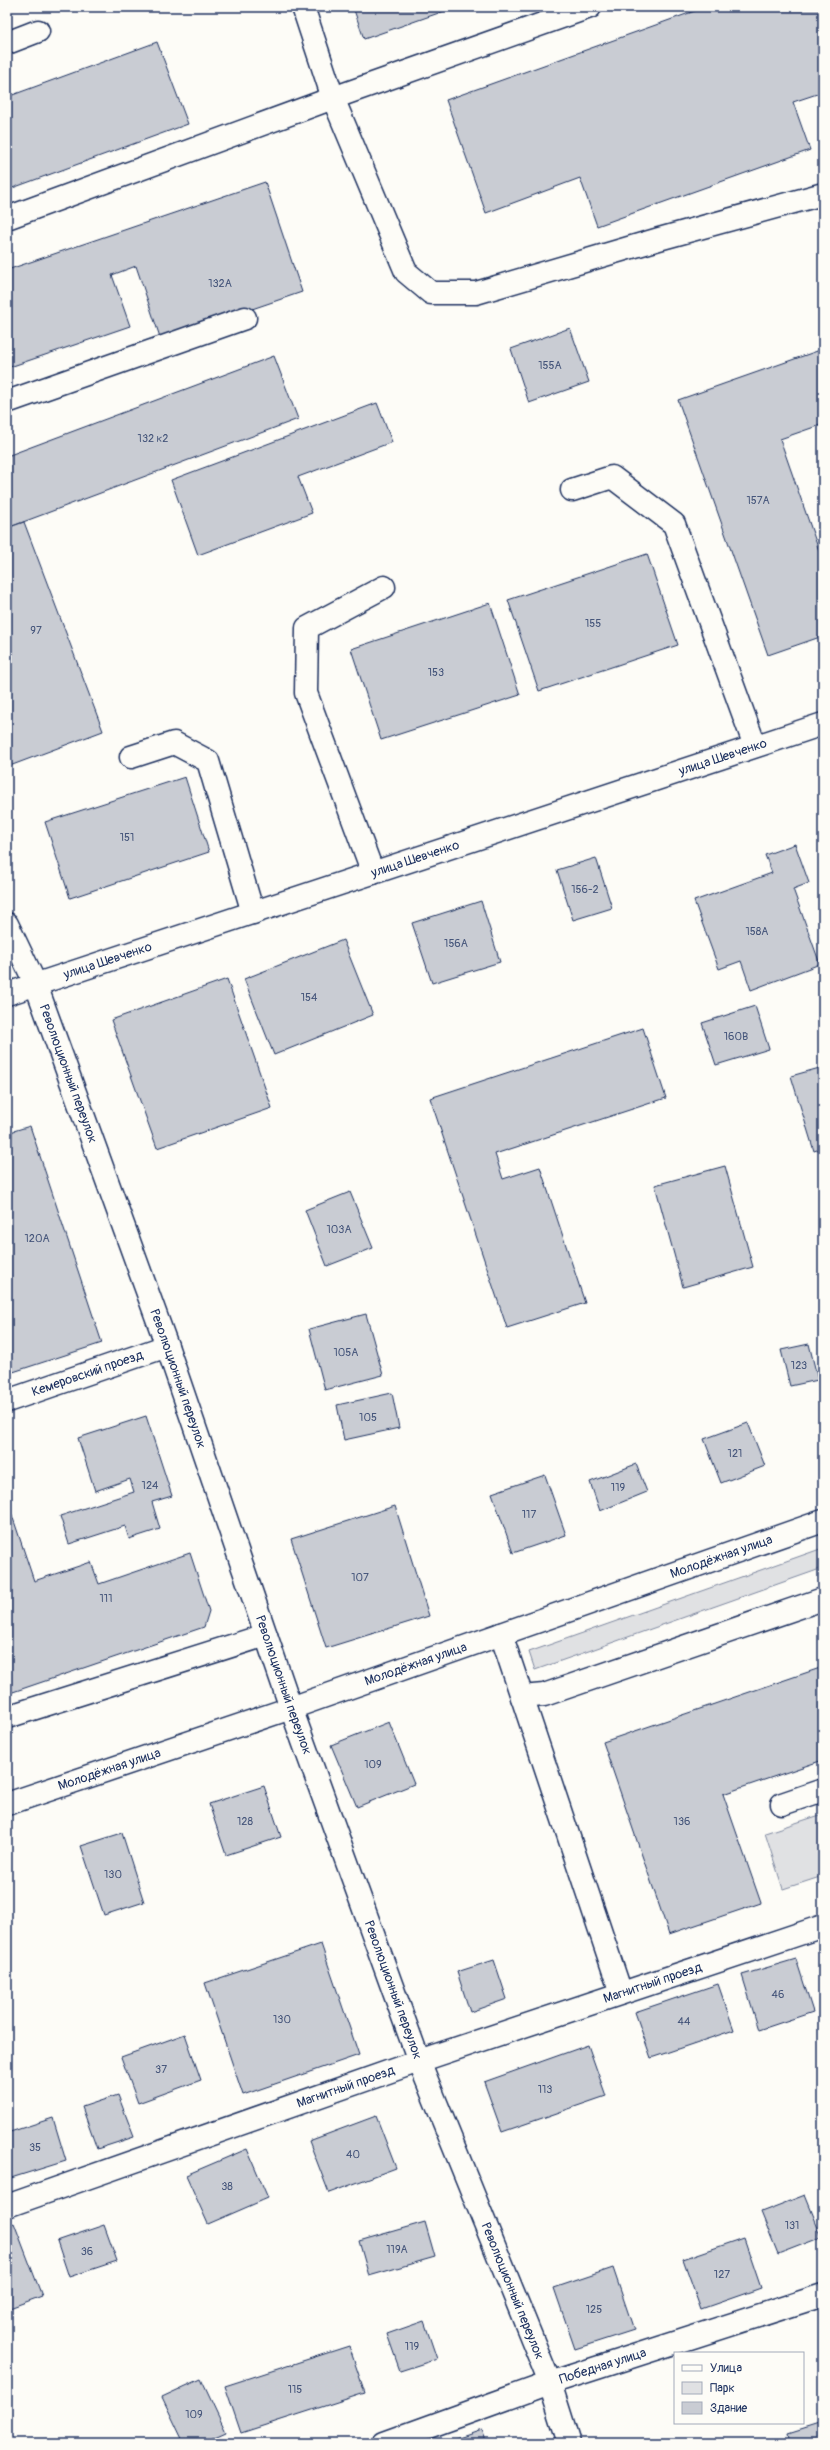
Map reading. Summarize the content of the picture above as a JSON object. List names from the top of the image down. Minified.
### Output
{"streets":{"street":["улица Шевченко","Революционный переулок","Кемеровский проезд","Молодёжная улица","Магнитный проезд","Победная улица"]},"crossings":[["улица Шевченко","Революционный переулок"],["Революционный переулок","Кемеровский проезд"],["Революционный переулок","Молодёжная улица"],["Революционный переулок","Магнитный проезд"],["Революционный переулок","Победная улица"]],"house_numbers":["132А","155А","132 к2","157А","155","97","153","151","156-2","158А","156А","154","160В","103А","120А","105А","123","105","121","124","119","117","107","111","109","128","136","130","46","130","44","37","113","35","40","38","131","119А","36","127","125","119","115","109"],"legend":["Улица","Парк","Здание"]}
